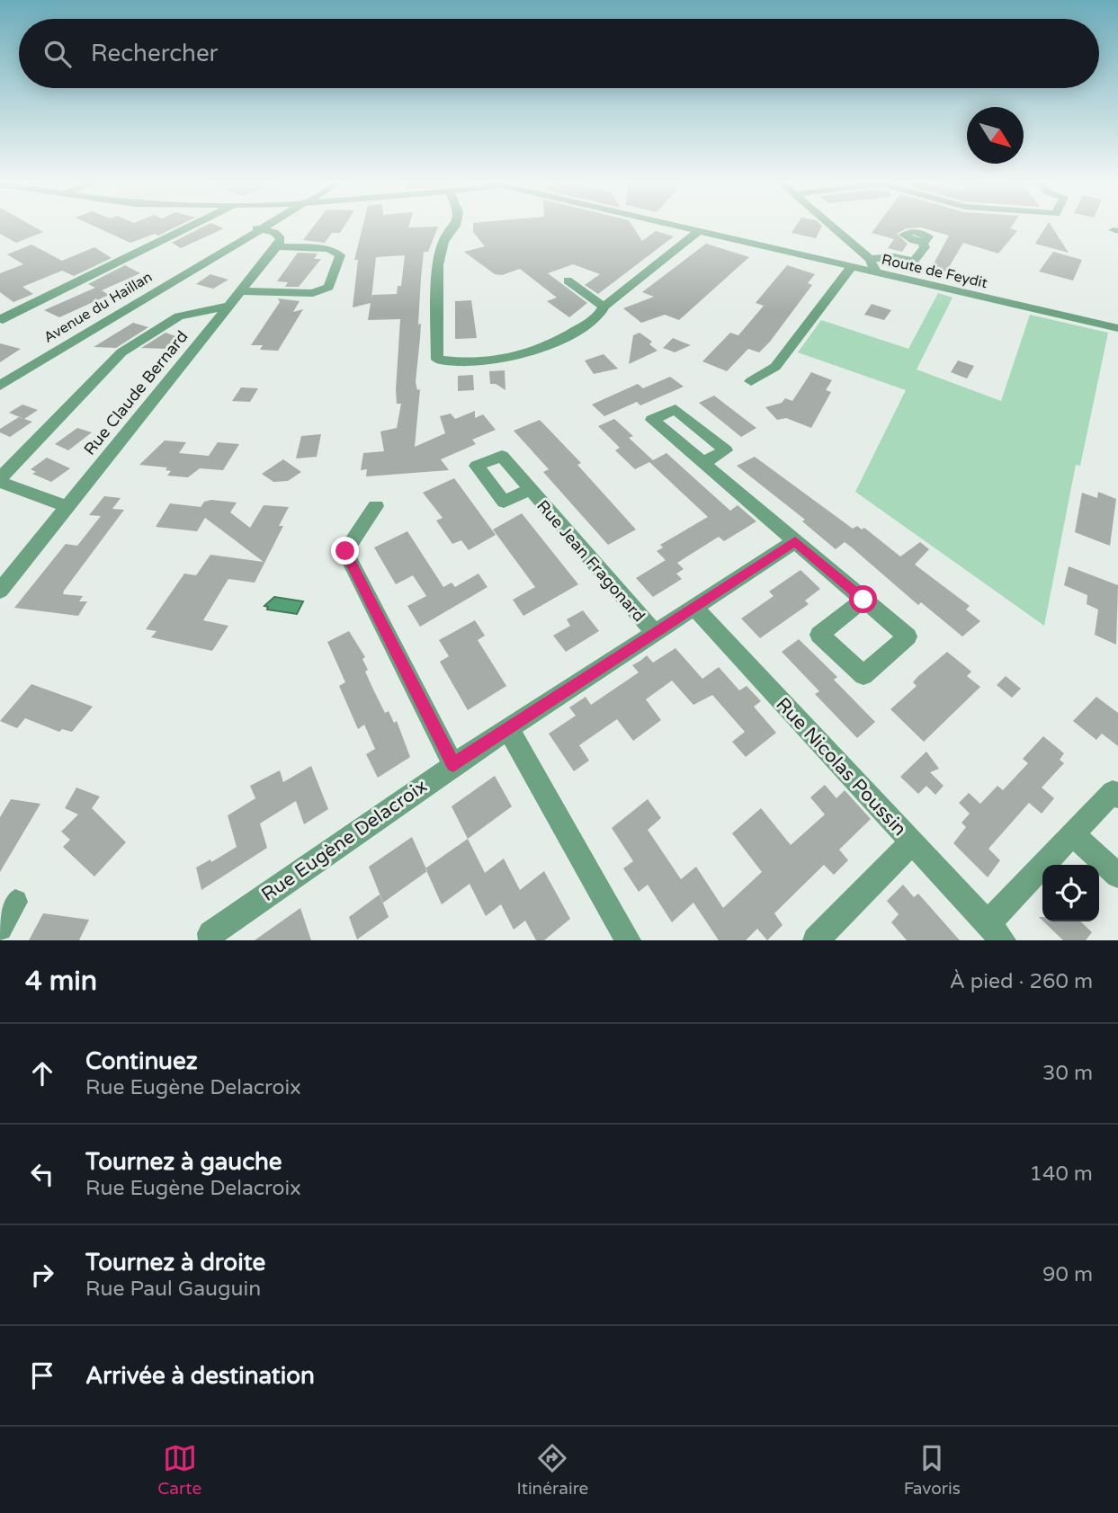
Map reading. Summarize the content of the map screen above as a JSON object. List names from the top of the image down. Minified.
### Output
{"streets":{"street":["Route de Feydit","Avenue du Haillan","Rue Claude Bernard","Rue Jean Fragonard","Rue Nicolas Poussin","Rue Eugène Delacroix"]},"crossings":[["Rue Jean Fragonard","Rue Eugène Delacroix"],["Rue Nicolas Poussin","Rue Eugène Delacroix"]],"north":"bottom right","page":{"search":"Rechercher","heading":["4 min","À pied · 260 m"],"list":[["Continuez","Rue Eugène Delacroix","30 m"],["Tournez à gauche","Rue Eugène Delacroix","140 m"],["Tournez à droite","Rue Paul Gauguin","90 m"],"Arrivée à destination"],"nav":["Carte","Itinéraire","Favoris"]}}
